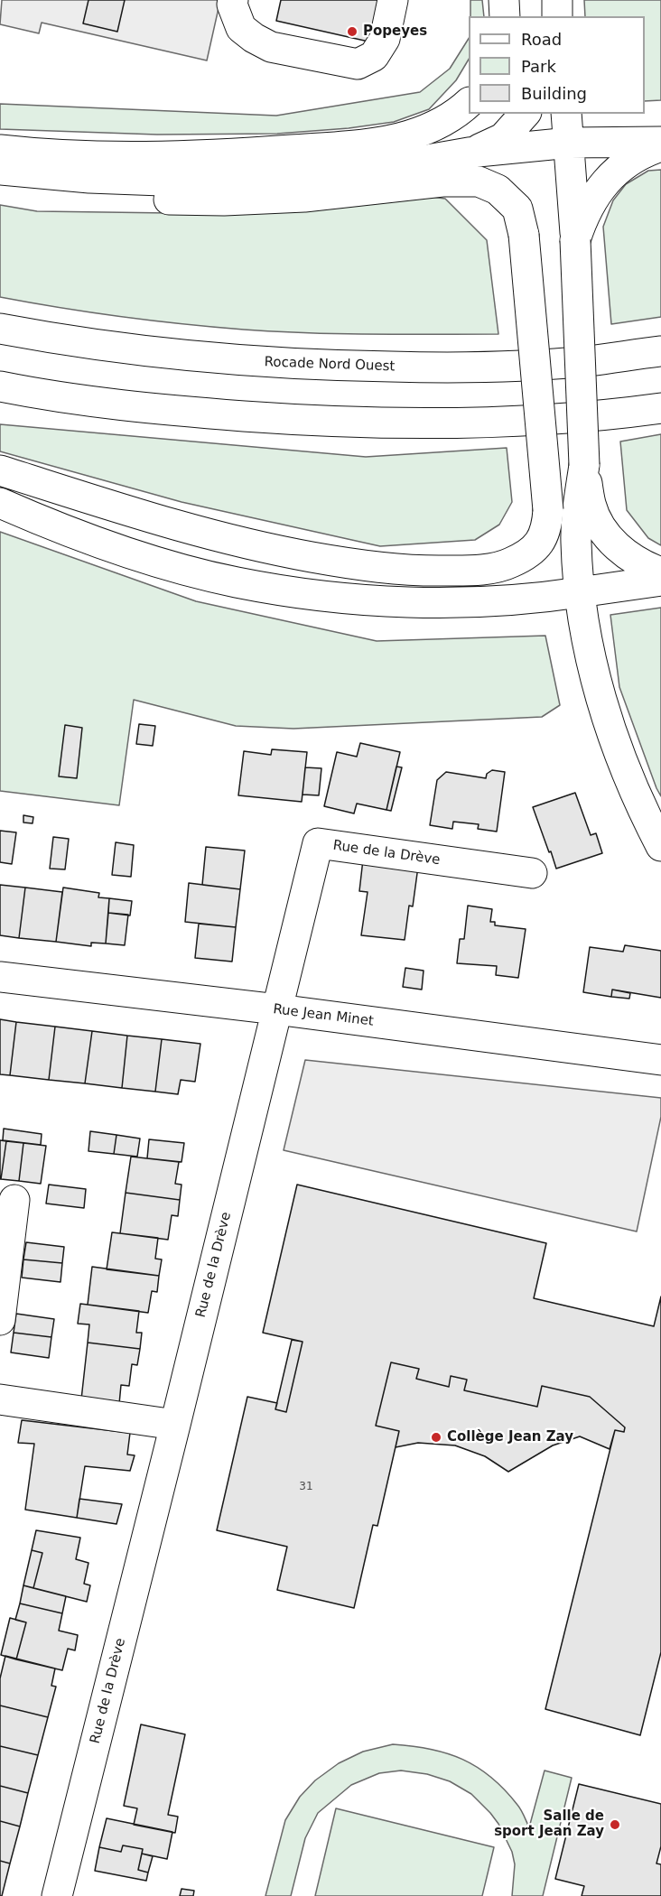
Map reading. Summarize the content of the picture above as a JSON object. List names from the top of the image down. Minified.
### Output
{"streets":{"main road":["Rocade Nord Ouest","Rue de la Drève","Rue Jean Minet"]},"crossings":[["Rue de la Drève","Rue Jean Minet"]],"places":["Popeyes","Collège Jean Zay","Salle de sport Jean Zay"],"house_numbers":["31"],"legend":["Road","Park","Building"]}
